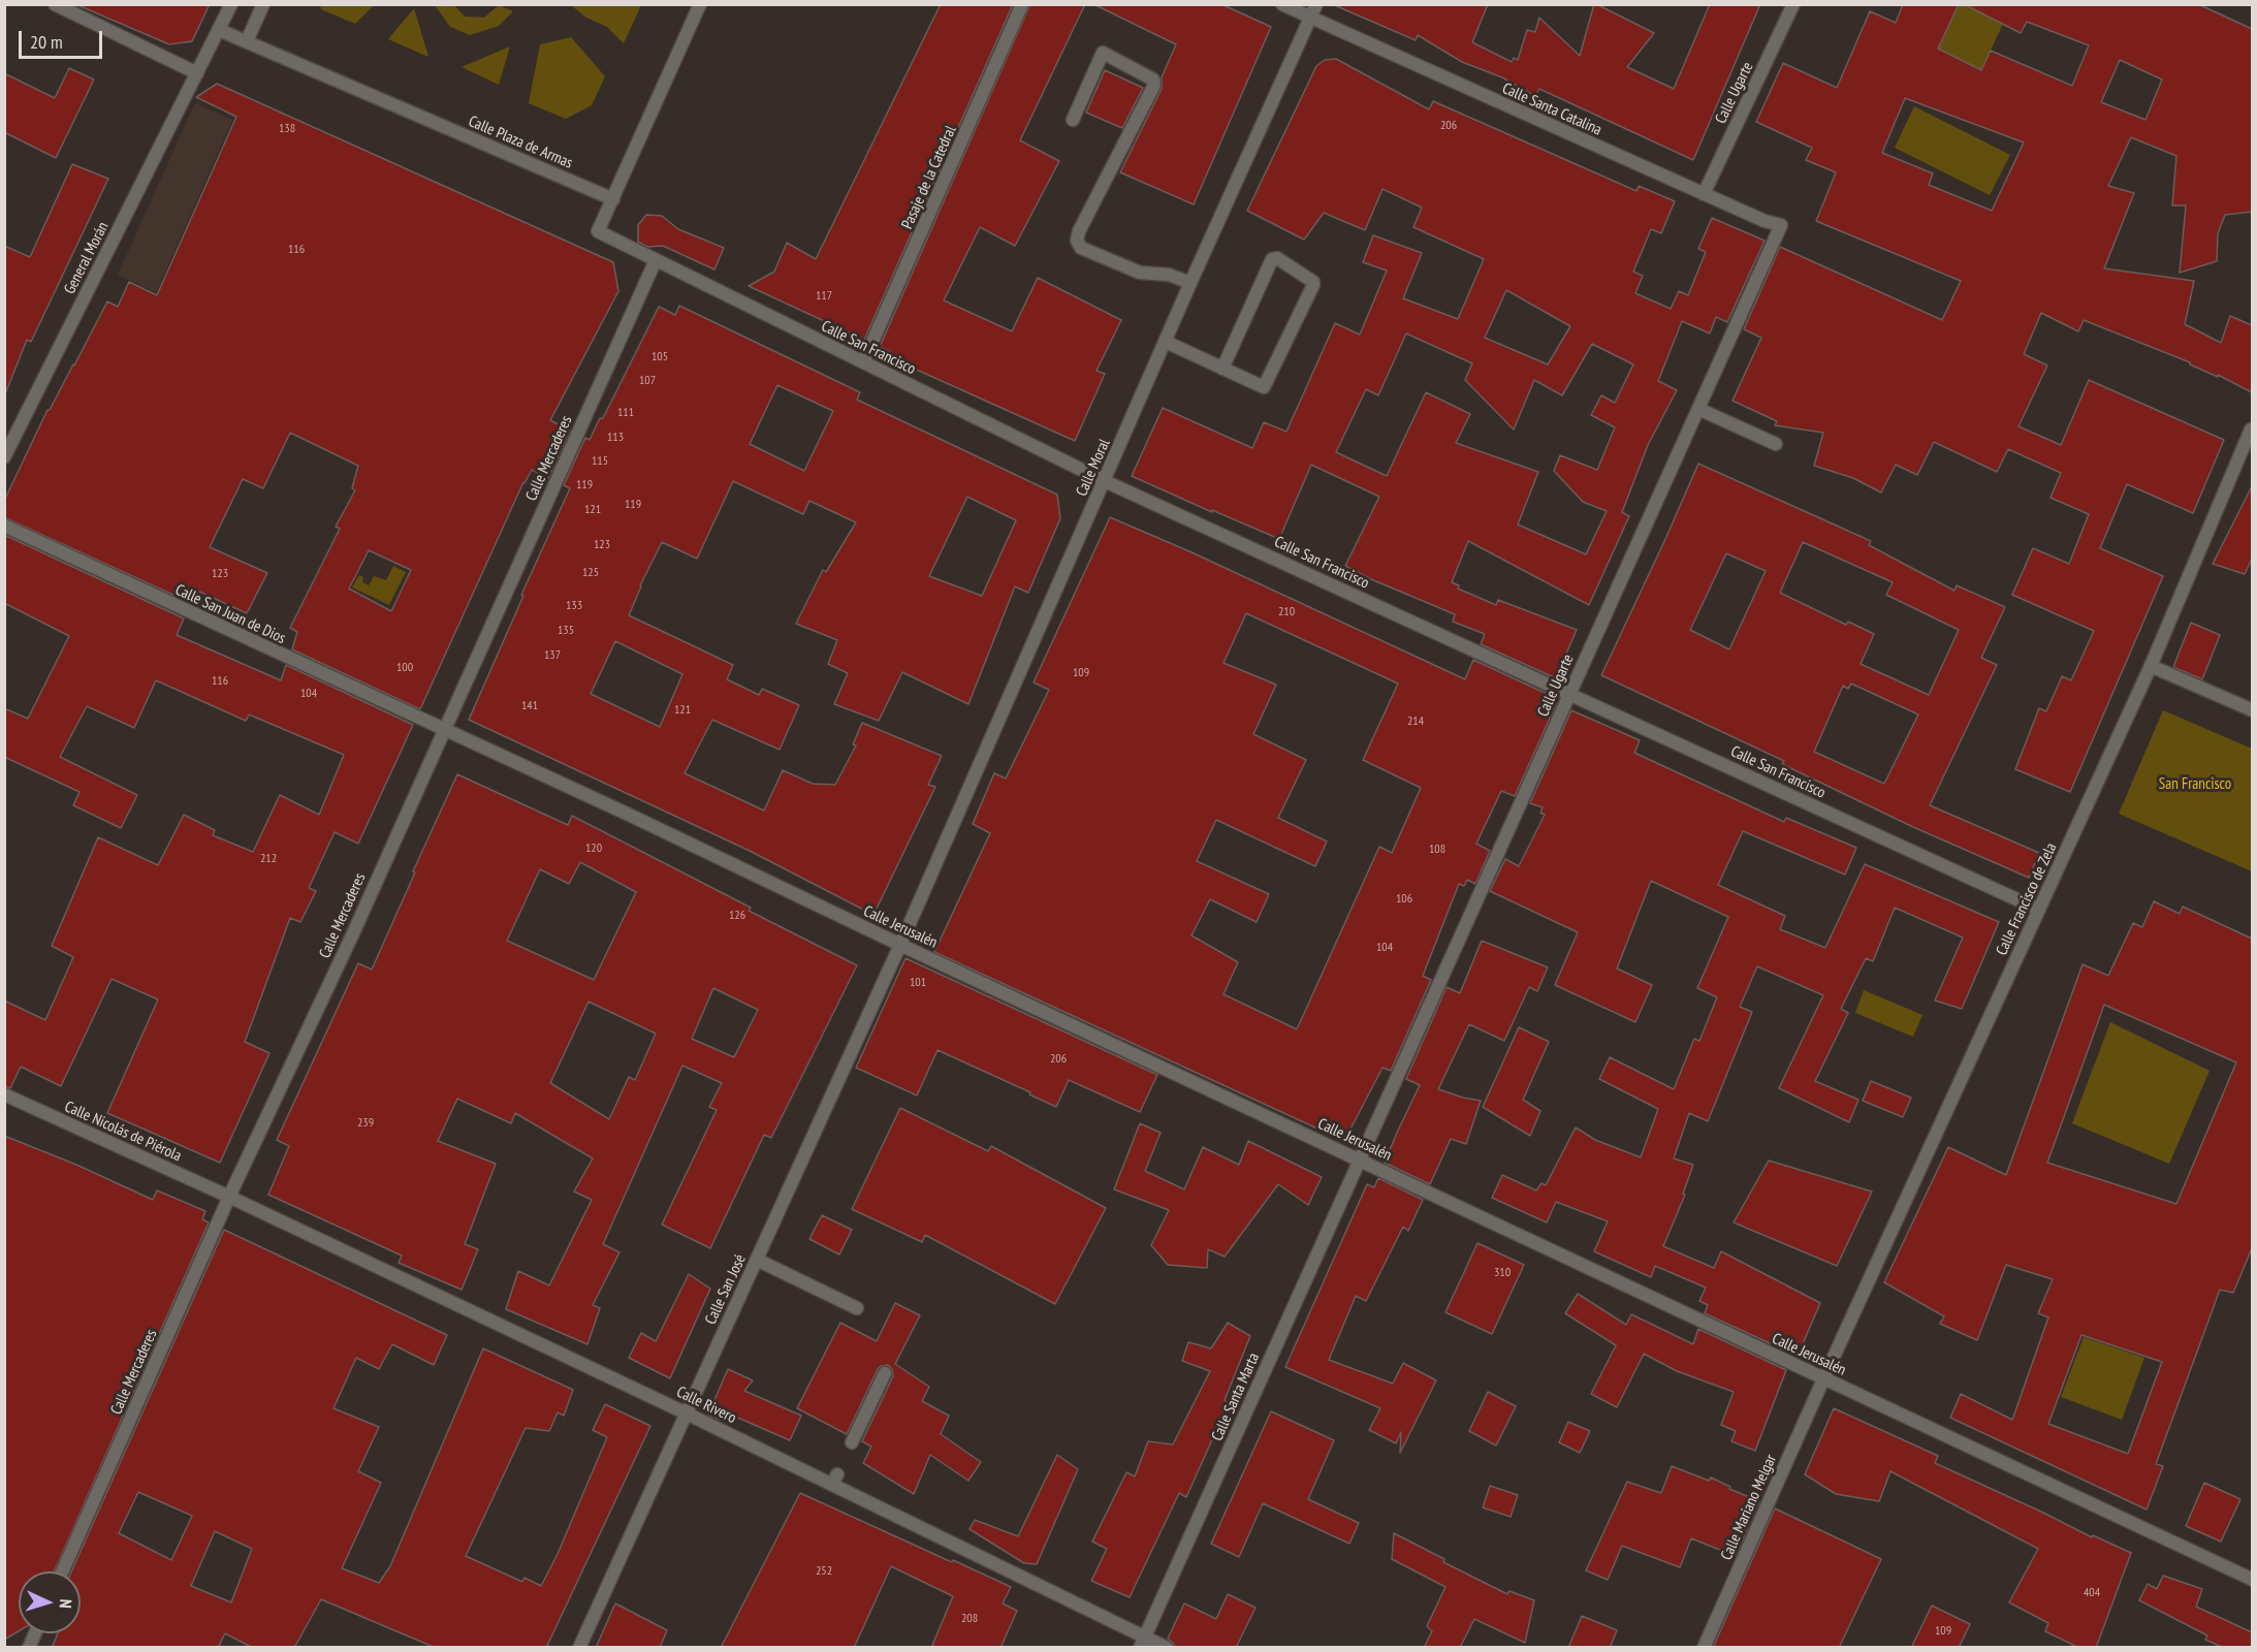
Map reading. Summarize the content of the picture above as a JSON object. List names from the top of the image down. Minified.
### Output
{"streets":{"street":["Calle Ugarte","Calle Santa Catalina","Calle Plaza de Armas","Pasaje de la Catedral","General Morán","Calle San Francisco","Calle Mercaderes","Calle Moral","Calle San Juan de Dios","Calle Francisco de Zela","Calle Jerusalén","Calle Nicolás de Piérola","Calle San José","Calle Santa Marta","Calle Rivero","Calle Mariano Melgar"]},"crossings":[["Calle Ugarte","Calle Santa Catalina"],["Calle Ugarte","Calle San Francisco"],["Calle Ugarte","Calle Jerusalén"],["Calle Ugarte","Calle Santa Marta"],["Calle Santa Catalina","Calle Moral"],["Calle Plaza de Armas","General Morán"],["Calle Plaza de Armas","Calle San Francisco"],["Pasaje de la Catedral","Calle San Francisco"],["Calle San Francisco","Calle Mercaderes"],["Calle San Francisco","Calle Moral"],["Calle San Francisco","Calle Francisco de Zela"],["Calle Mercaderes","Calle San Juan de Dios"],["Calle Mercaderes","Calle Jerusalén"],["Calle Mercaderes","Calle Nicolás de Piérola"],["Calle Mercaderes","Calle Rivero"],["Calle Moral","Calle Jerusalén"],["Calle Moral","Calle San José"],["Calle San Juan de Dios","Calle Jerusalén"],["Calle Francisco de Zela","Calle Jerusalén"],["Calle Francisco de Zela","Calle Mariano Melgar"],["Calle Jerusalén","Calle San José"],["Calle Jerusalén","Calle Santa Marta"],["Calle Jerusalén","Calle Mariano Melgar"],["Calle Nicolás de Piérola","Calle Rivero"],["Calle San José","Calle Rivero"],["Calle Santa Marta","Calle Rivero"]],"parks":["San Francisco"],"house_numbers":["206","138","116","117","105","107","111","113","115","119","119","121","123","125","123","133","210","135","137","100","109","116","104","141","121","214","120","108","212","106","126","104","101","206","239","310","252","404","208","109"],"scale_bar":"20 m","north":"right"}
